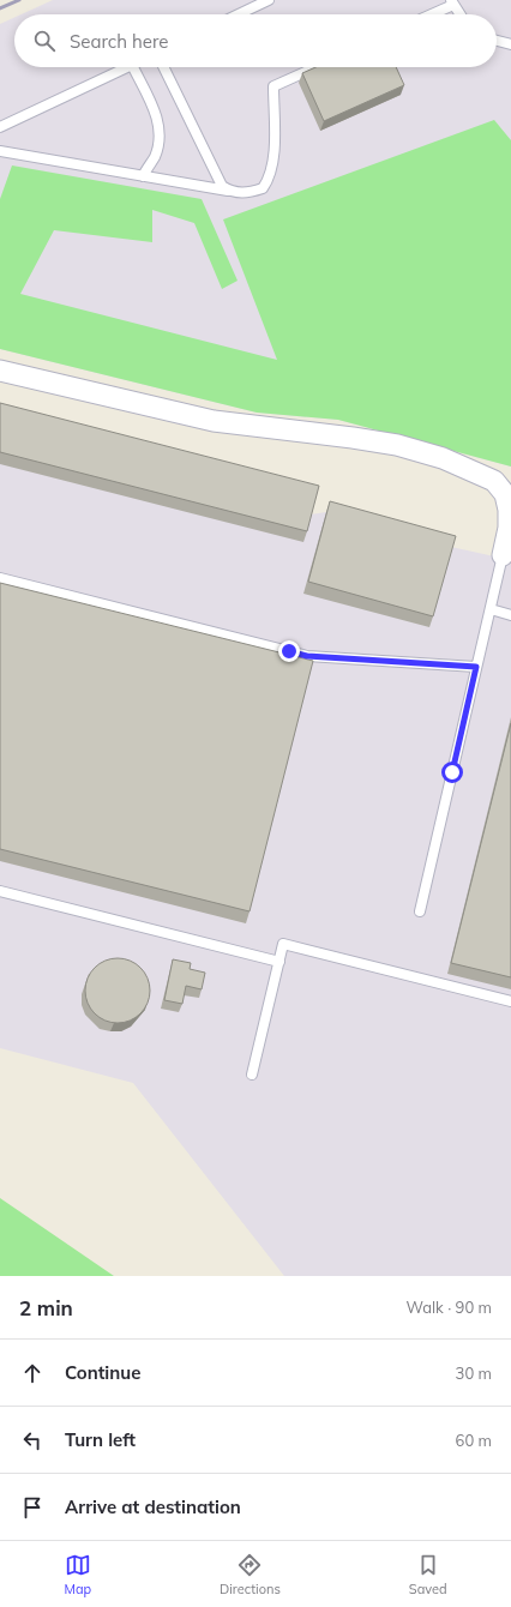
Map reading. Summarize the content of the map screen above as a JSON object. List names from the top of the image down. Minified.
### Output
{"page":{"search":"Search here","heading":["2 min","Walk · 90 m"],"list":[["Continue","30 m"],["Turn left","60 m"],"Arrive at destination"],"nav":["Map","Directions","Saved"]}}
